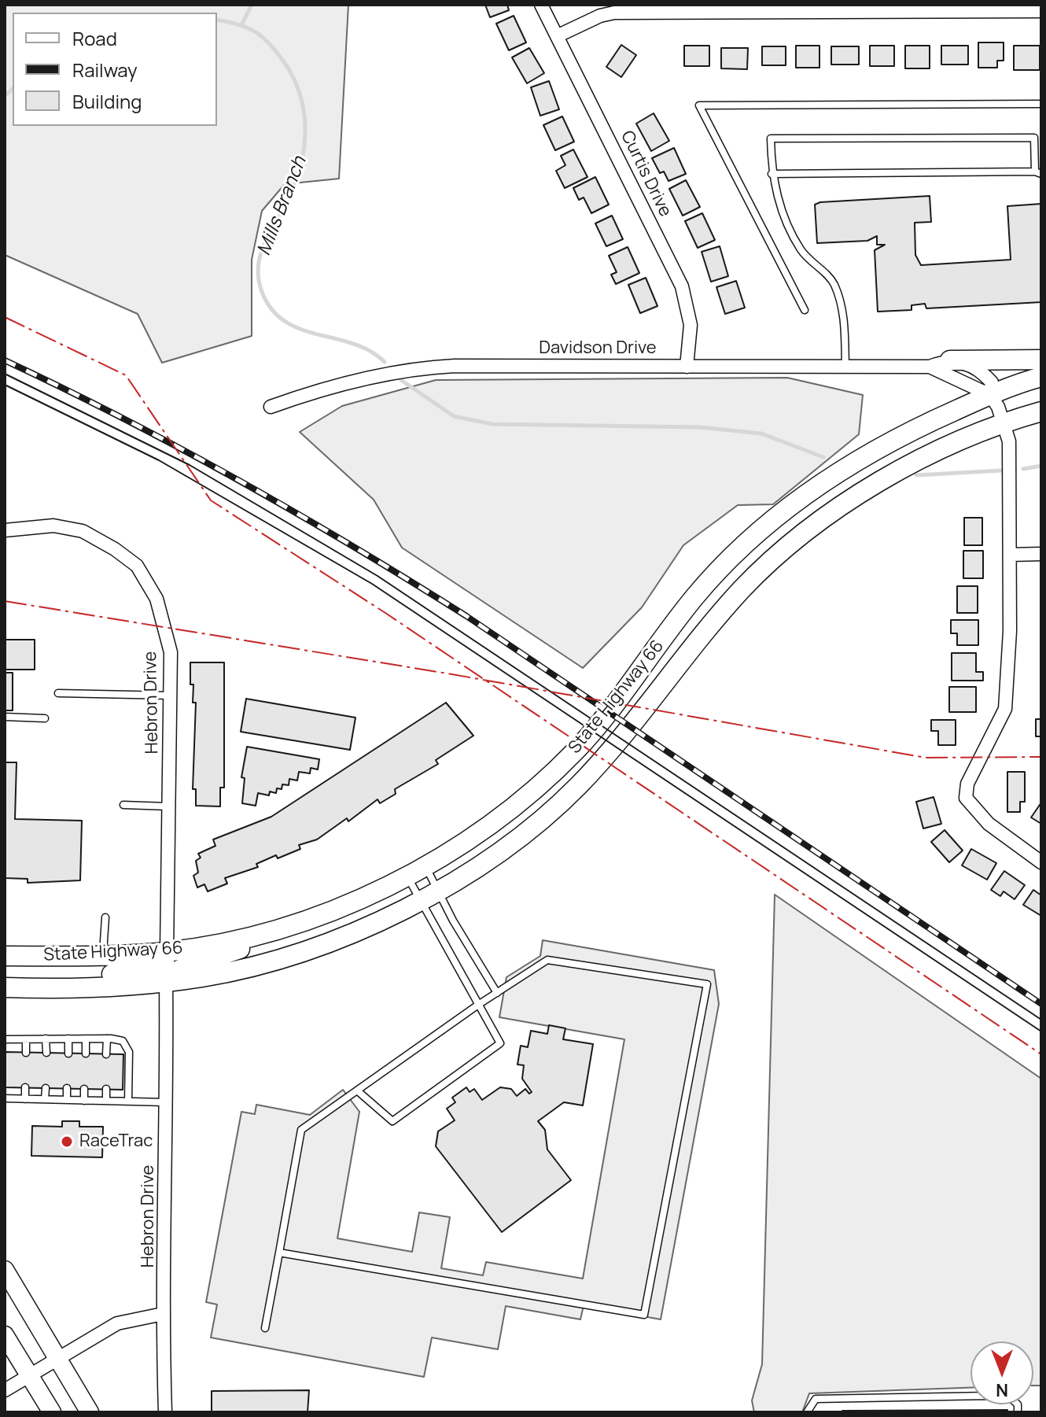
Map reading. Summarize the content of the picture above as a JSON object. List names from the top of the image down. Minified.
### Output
{"streets":{"main road":["State Highway 66"],"street":["Curtis Drive","Davidson Drive","Hebron Drive"]},"crossings":[["Curtis Drive","Davidson Drive"],["Davidson Drive","State Highway 66"],["State Highway 66","Hebron Drive"]],"water":["Mills Branch"],"places":["RaceTrac"],"legend":["Road","Railway","Building"],"north":"bottom"}
